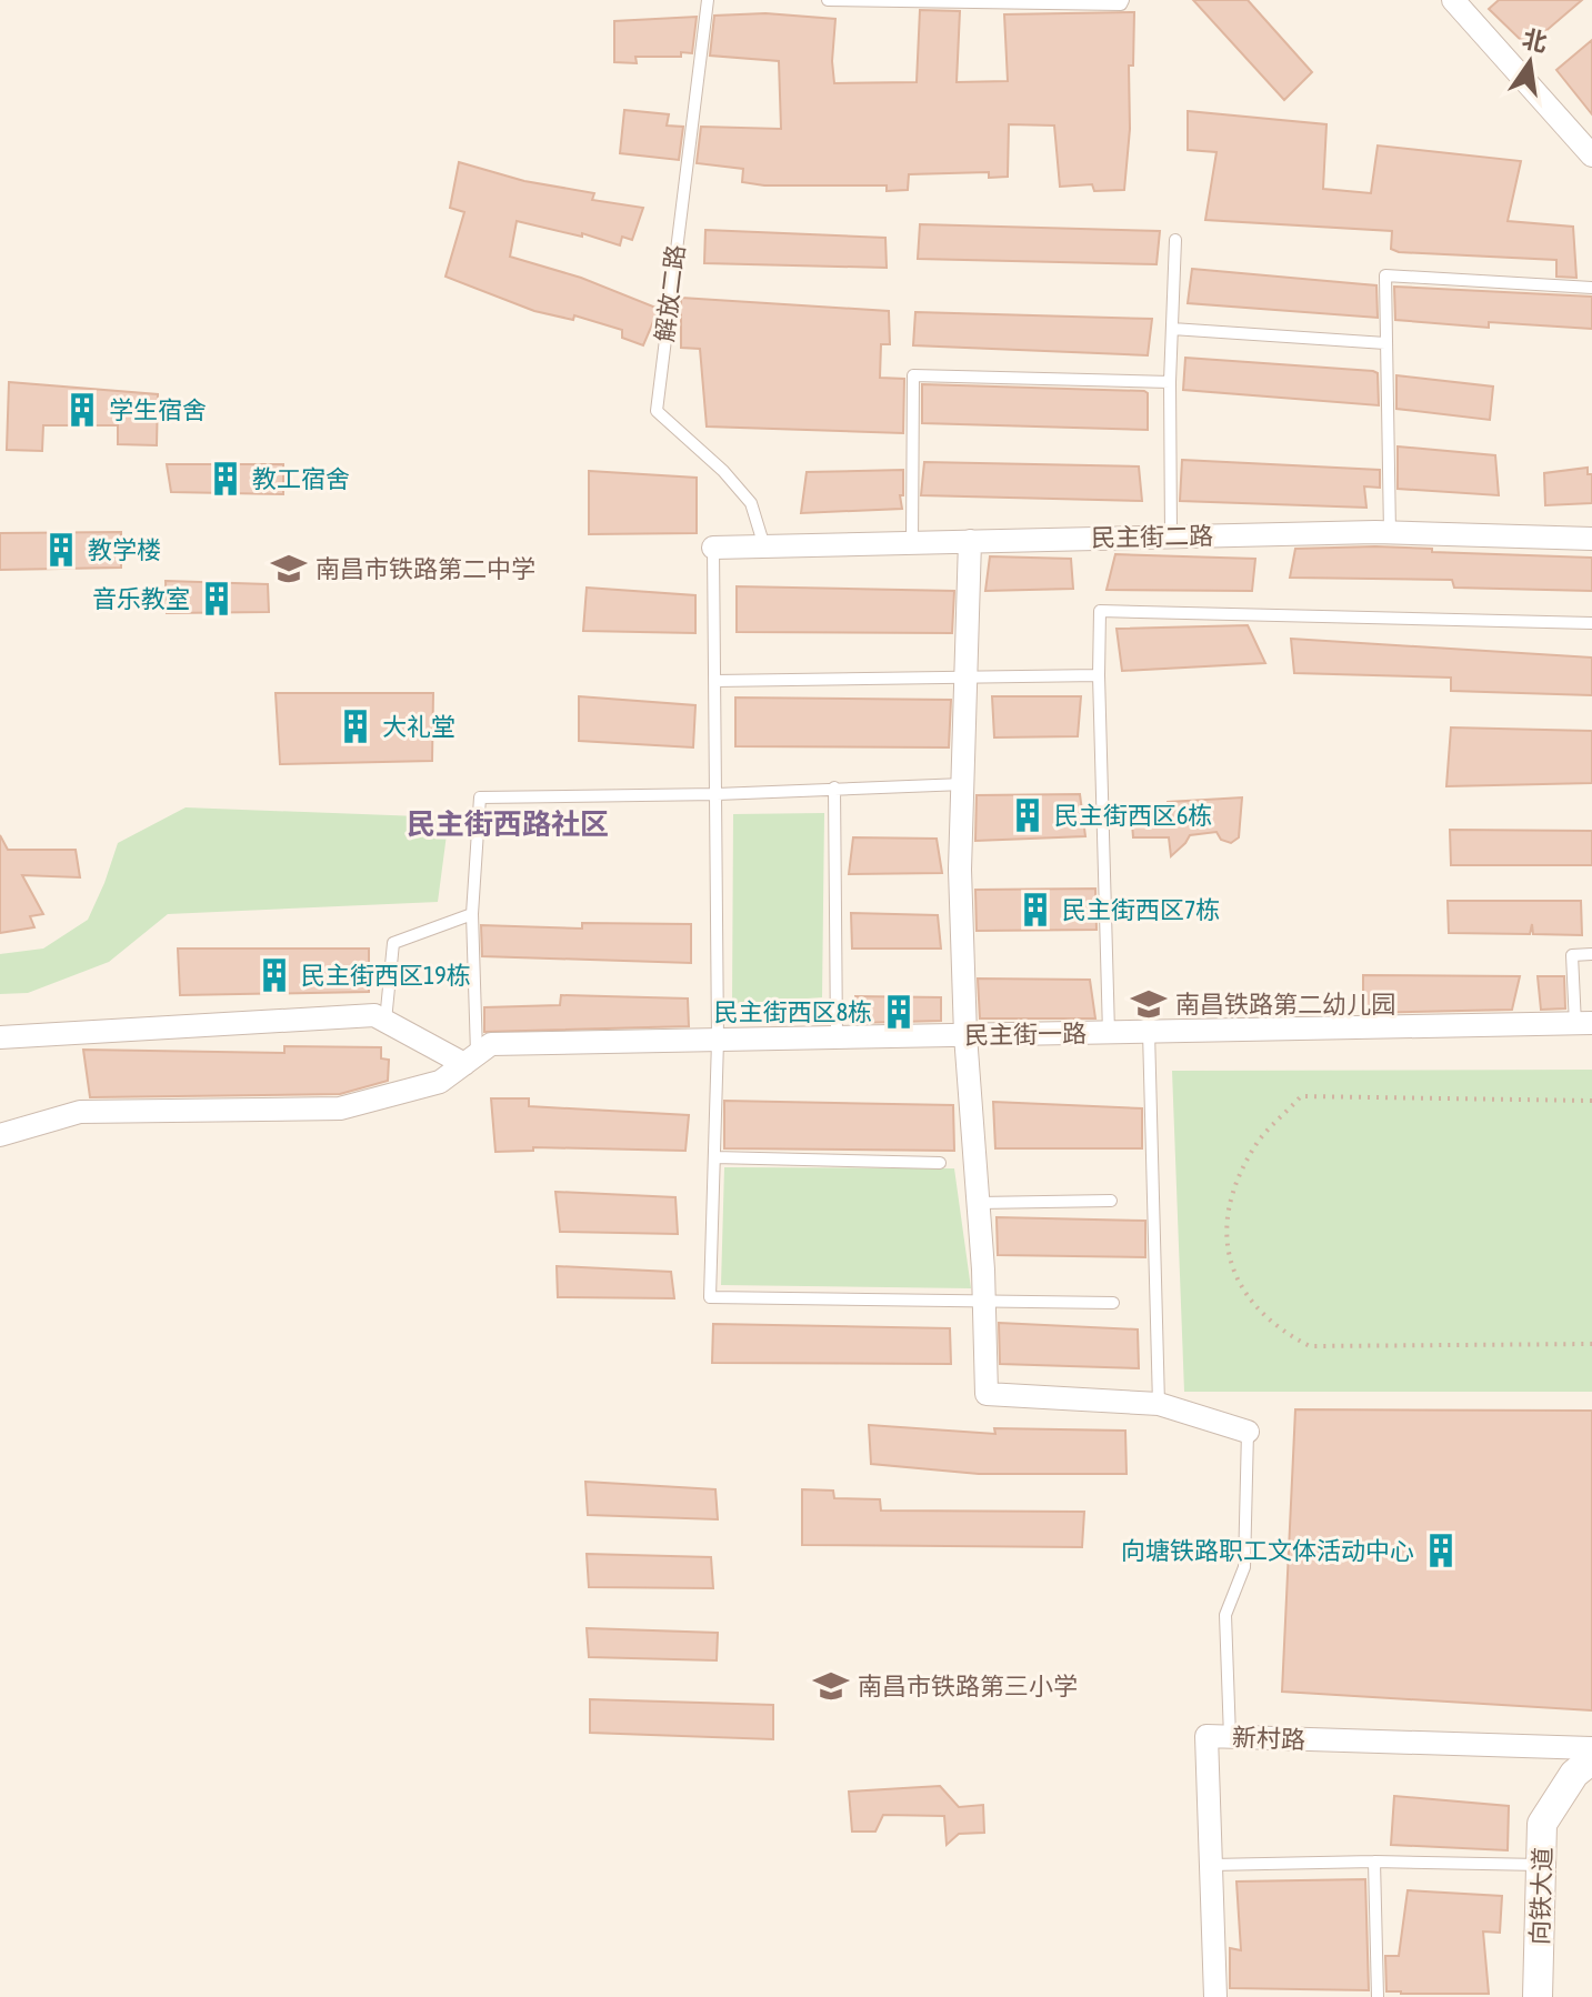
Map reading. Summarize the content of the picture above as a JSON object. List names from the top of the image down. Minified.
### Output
{"streets":{"street":["民主街二路","民主街一路","新村路","向铁大道"],"lane":["解放二路"]},"crossings":[["解放二路","民主街二路"]],"districts":["民主街西路社区"],"places":{"building":["学生宿舍","教工宿舍","教学楼","音乐教室","大礼堂","民主街西区6栋","民主街西区7栋","民主街西区19栋","民主街西区8栋","向塘铁路职工文体活动中心"],"school or university":["南昌市铁路第二中学","南昌铁路第二幼儿园","南昌市铁路第三小学"]},"north":"top"}
